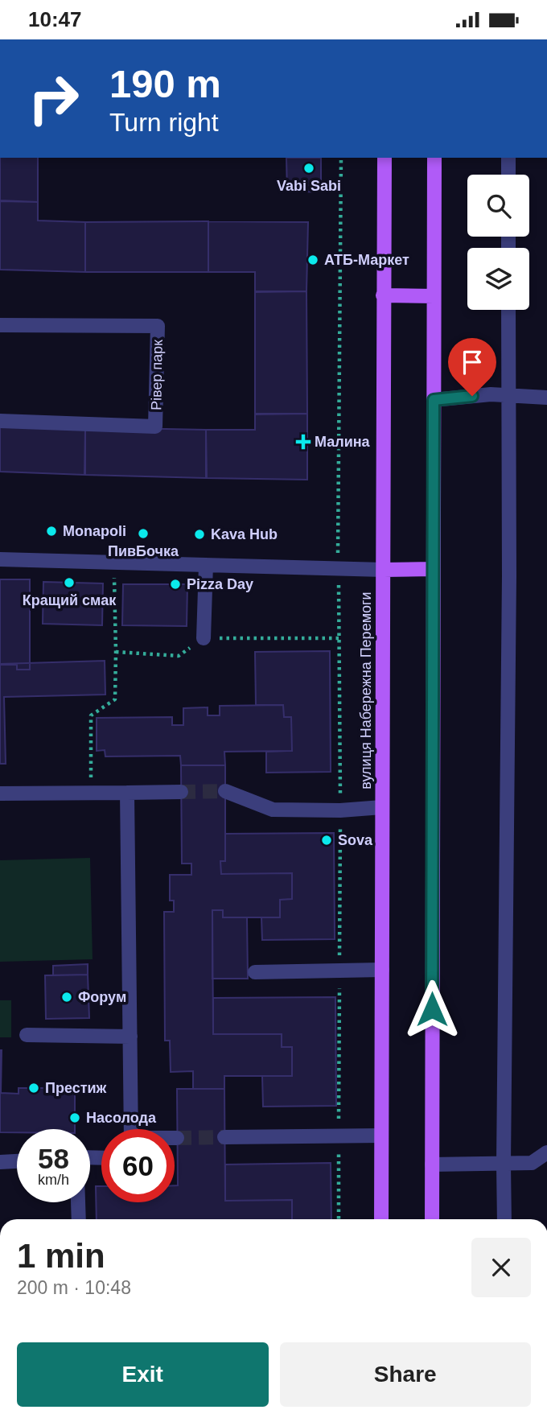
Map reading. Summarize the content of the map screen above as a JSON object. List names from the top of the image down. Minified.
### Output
{"streets":{"main road":["вулиця Набережна Перемоги"],"street":["Рівер парк"]},"places":{"other":["Vabi Sabi","АТБ-Маркет","Monapoli","ПивБочка","Kava Hub","Кращий смак","Pizza Day","Sova","Форум","Престиж","Насолода"],"health":["Малина"]},"page":{"status":"10:47","turn":["190 m","Turn right"],"speed":"58 km/h","limit":"60","heading":["1 min","200 m · 10:48"],"buttons":["Exit","Share"]}}
